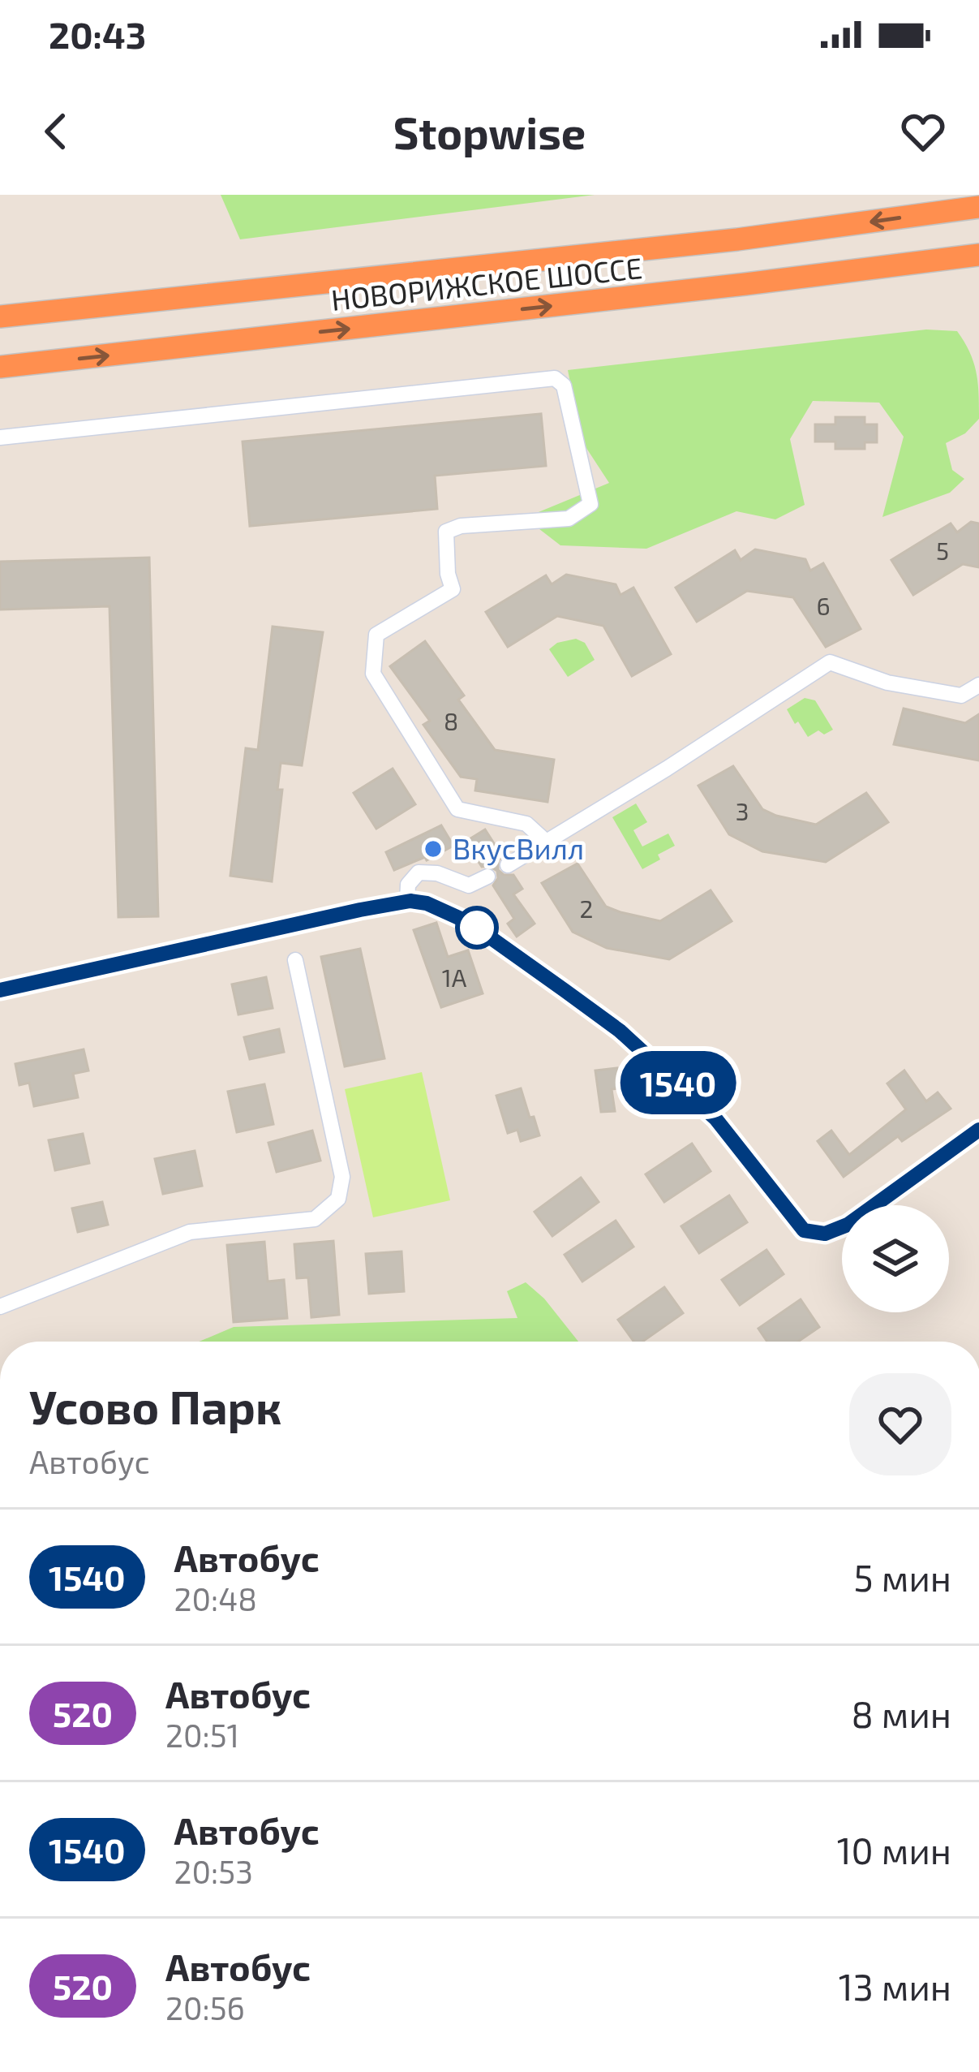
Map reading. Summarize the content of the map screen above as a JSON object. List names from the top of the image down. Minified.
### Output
{"streets":{"highway":["НОВОРИЖСКОЕ ШОССЕ"]},"places":["ВкусВилл"],"lines":["bus line 1540"],"house_numbers":["5","6","8","3","2","1А"],"page":{"status":"20:43","header":"Stopwise","on_map":"1540","heading":["Усово Парк","Автобус"],"list":[{"mark":"1540","name":"Автобус","note":"20:48","value":"5 мин"},{"mark":"520","name":"Автобус","note":"20:51","value":"8 мин"},{"mark":"1540","name":"Автобус","note":"20:53","value":"10 мин"},{"mark":"520","name":"Автобус","note":"20:56","value":"13 мин"}]}}
